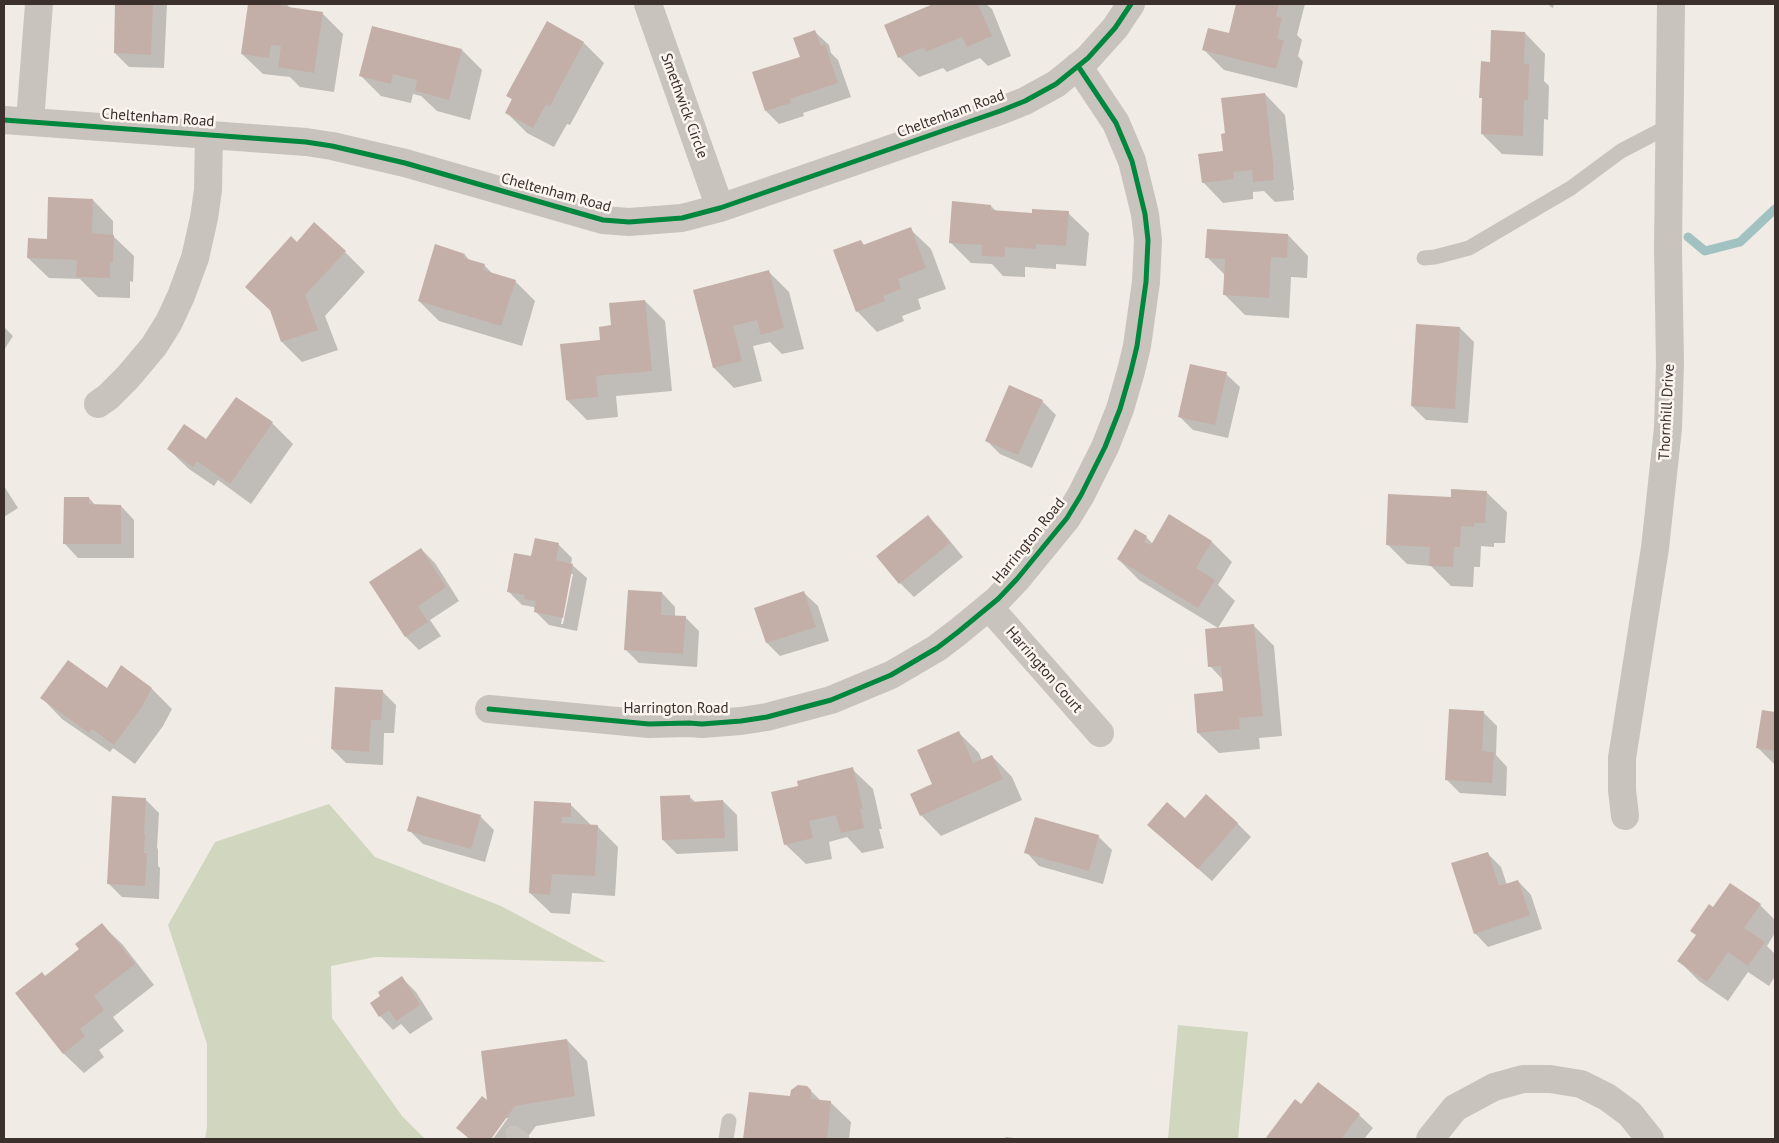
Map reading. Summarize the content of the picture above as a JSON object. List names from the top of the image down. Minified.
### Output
{"streets":{"street":["Smethwick Circle","Cheltenham Road","Thornhill Drive","Harrington Road","Harrington Court"]},"crossings":[["Smethwick Circle","Cheltenham Road"],["Cheltenham Road","Harrington Road"],["Harrington Road","Harrington Court"]]}
